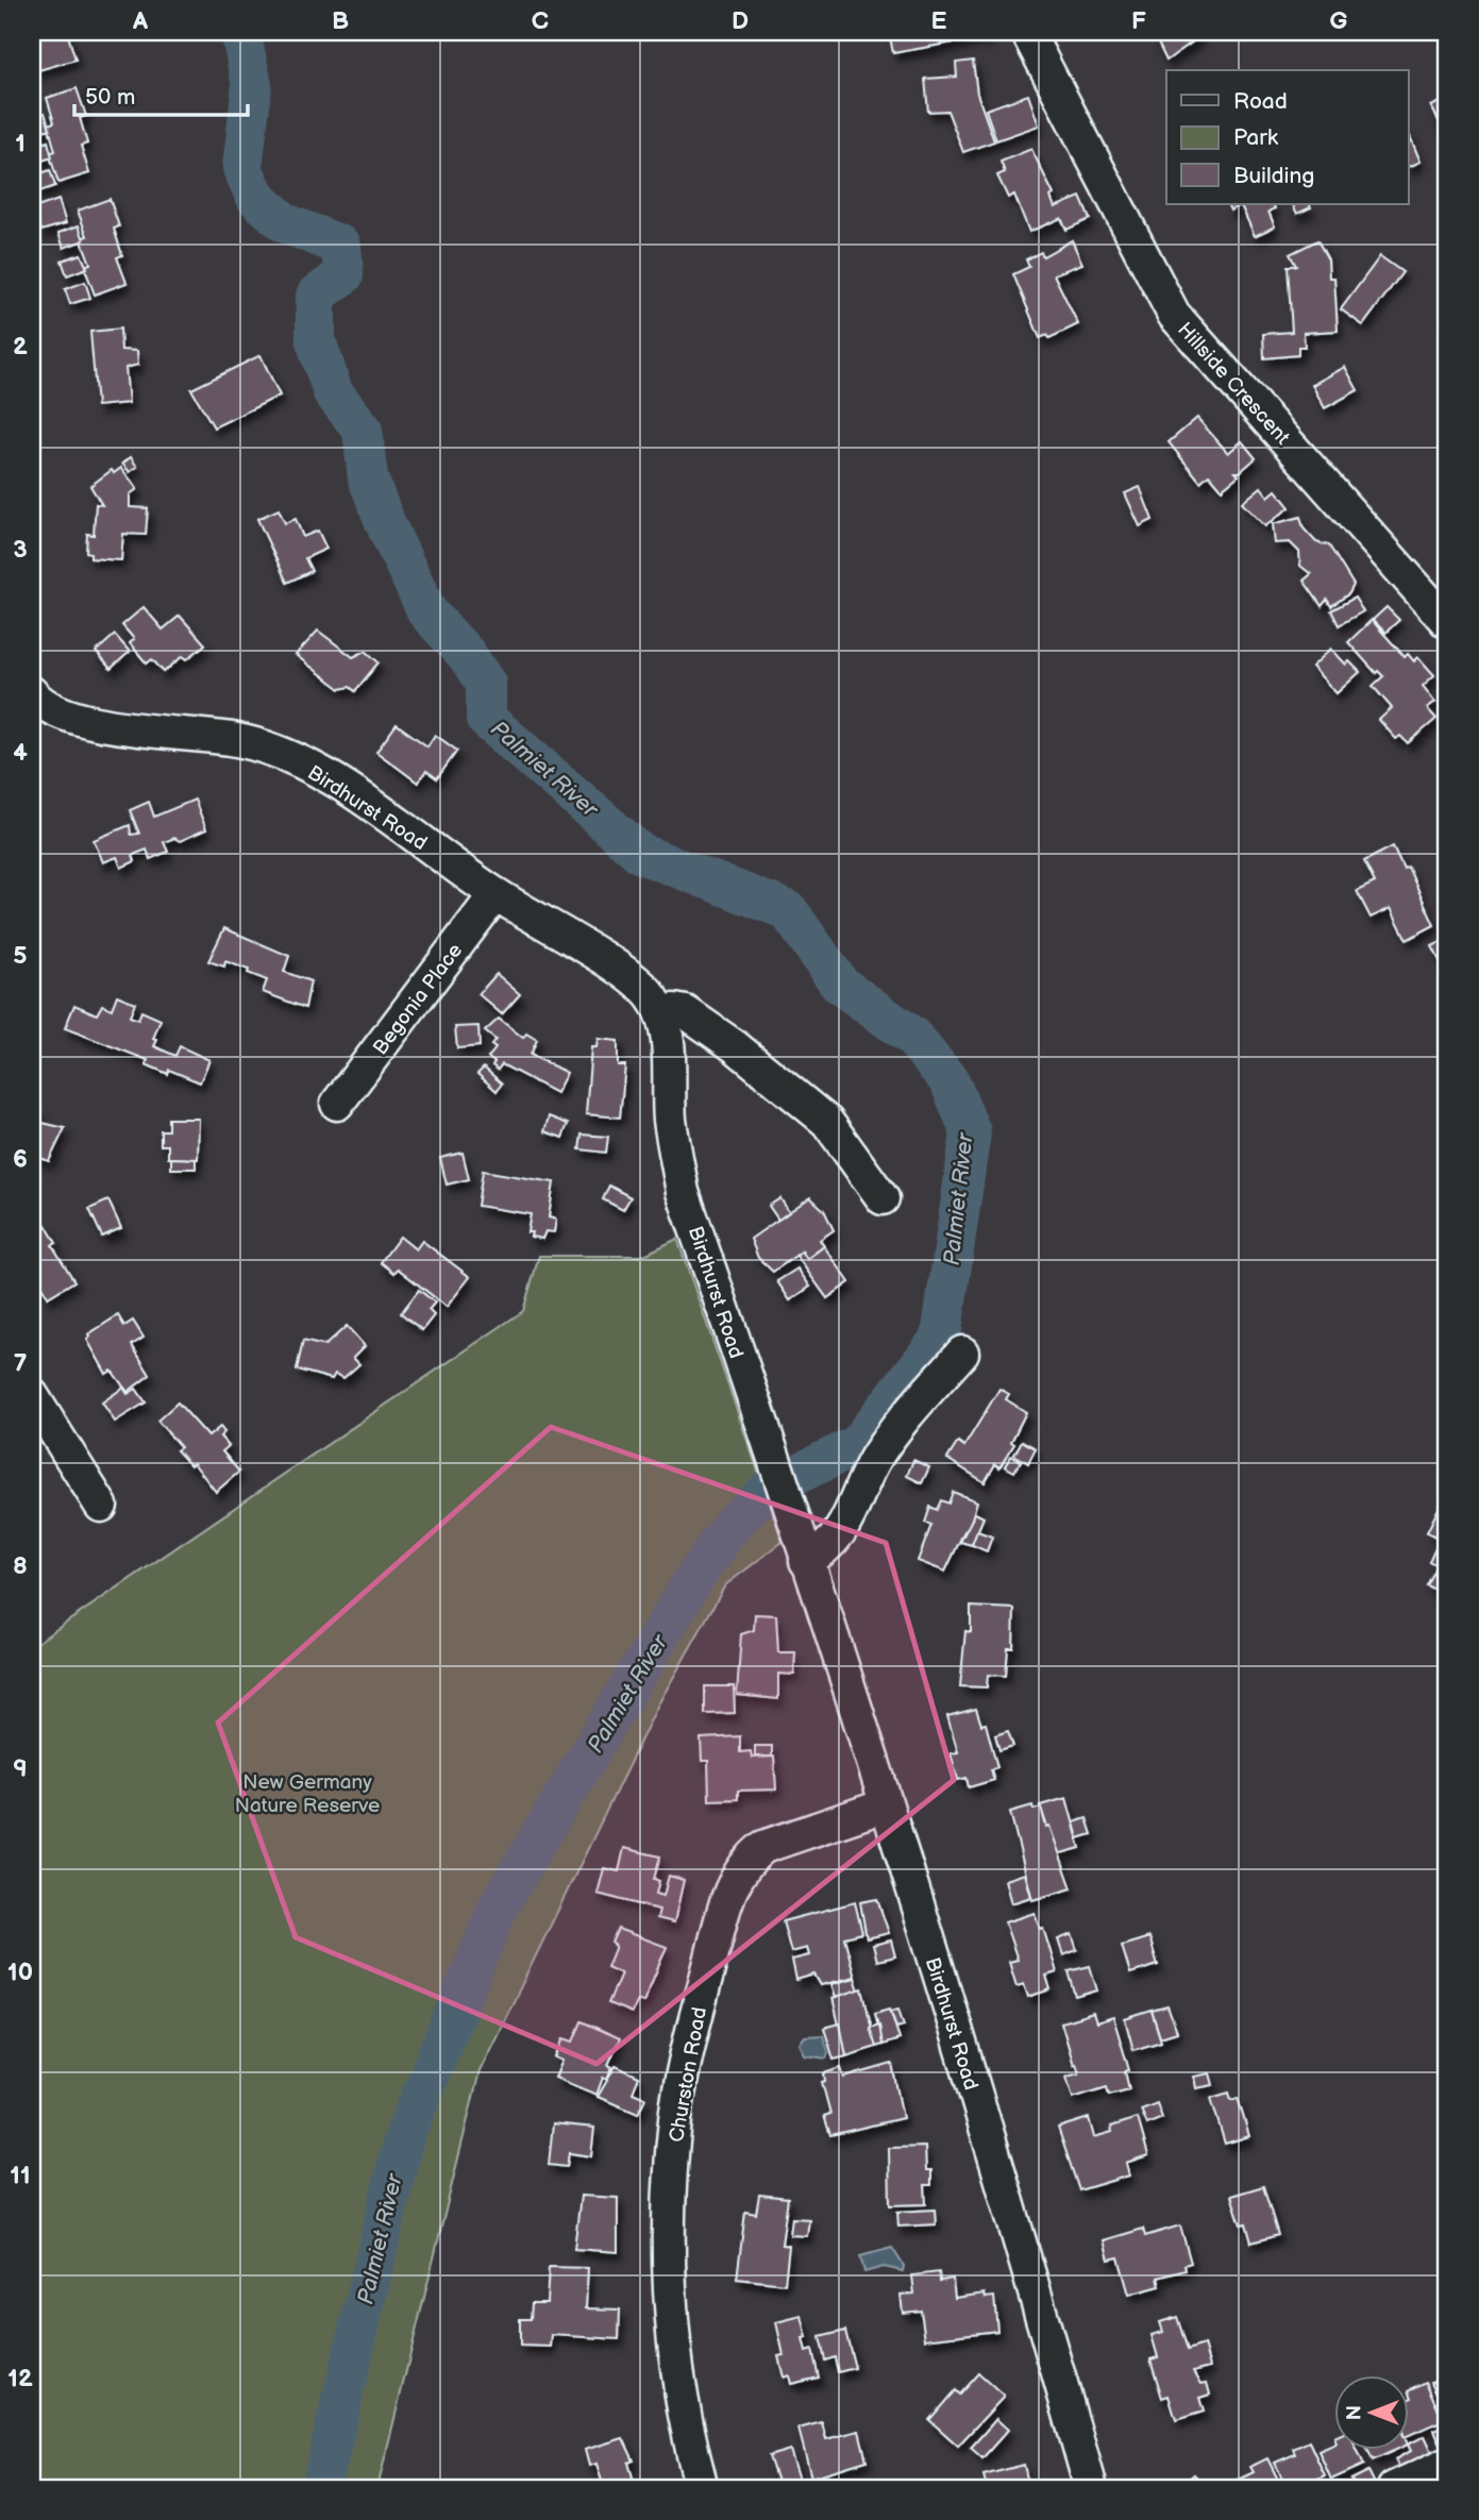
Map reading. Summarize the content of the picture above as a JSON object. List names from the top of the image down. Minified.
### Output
{"streets":{"street":["Hillside Crescent","Birdhurst Road","Begonia Place","Churston Road"]},"crossings":[["Birdhurst Road","Begonia Place"],["Birdhurst Road","Churston Road"]],"water":["Palmiet River"],"parks":["New Germany Nature Reserve"],"legend":["Road","Park","Building"],"scale_bar":"50 m","north":"left","grid":{"columns":["A","B","C","D","E","F","G"],"rows":["1","2","3","4","5","6","7","8","9","10","11","12"]}}
